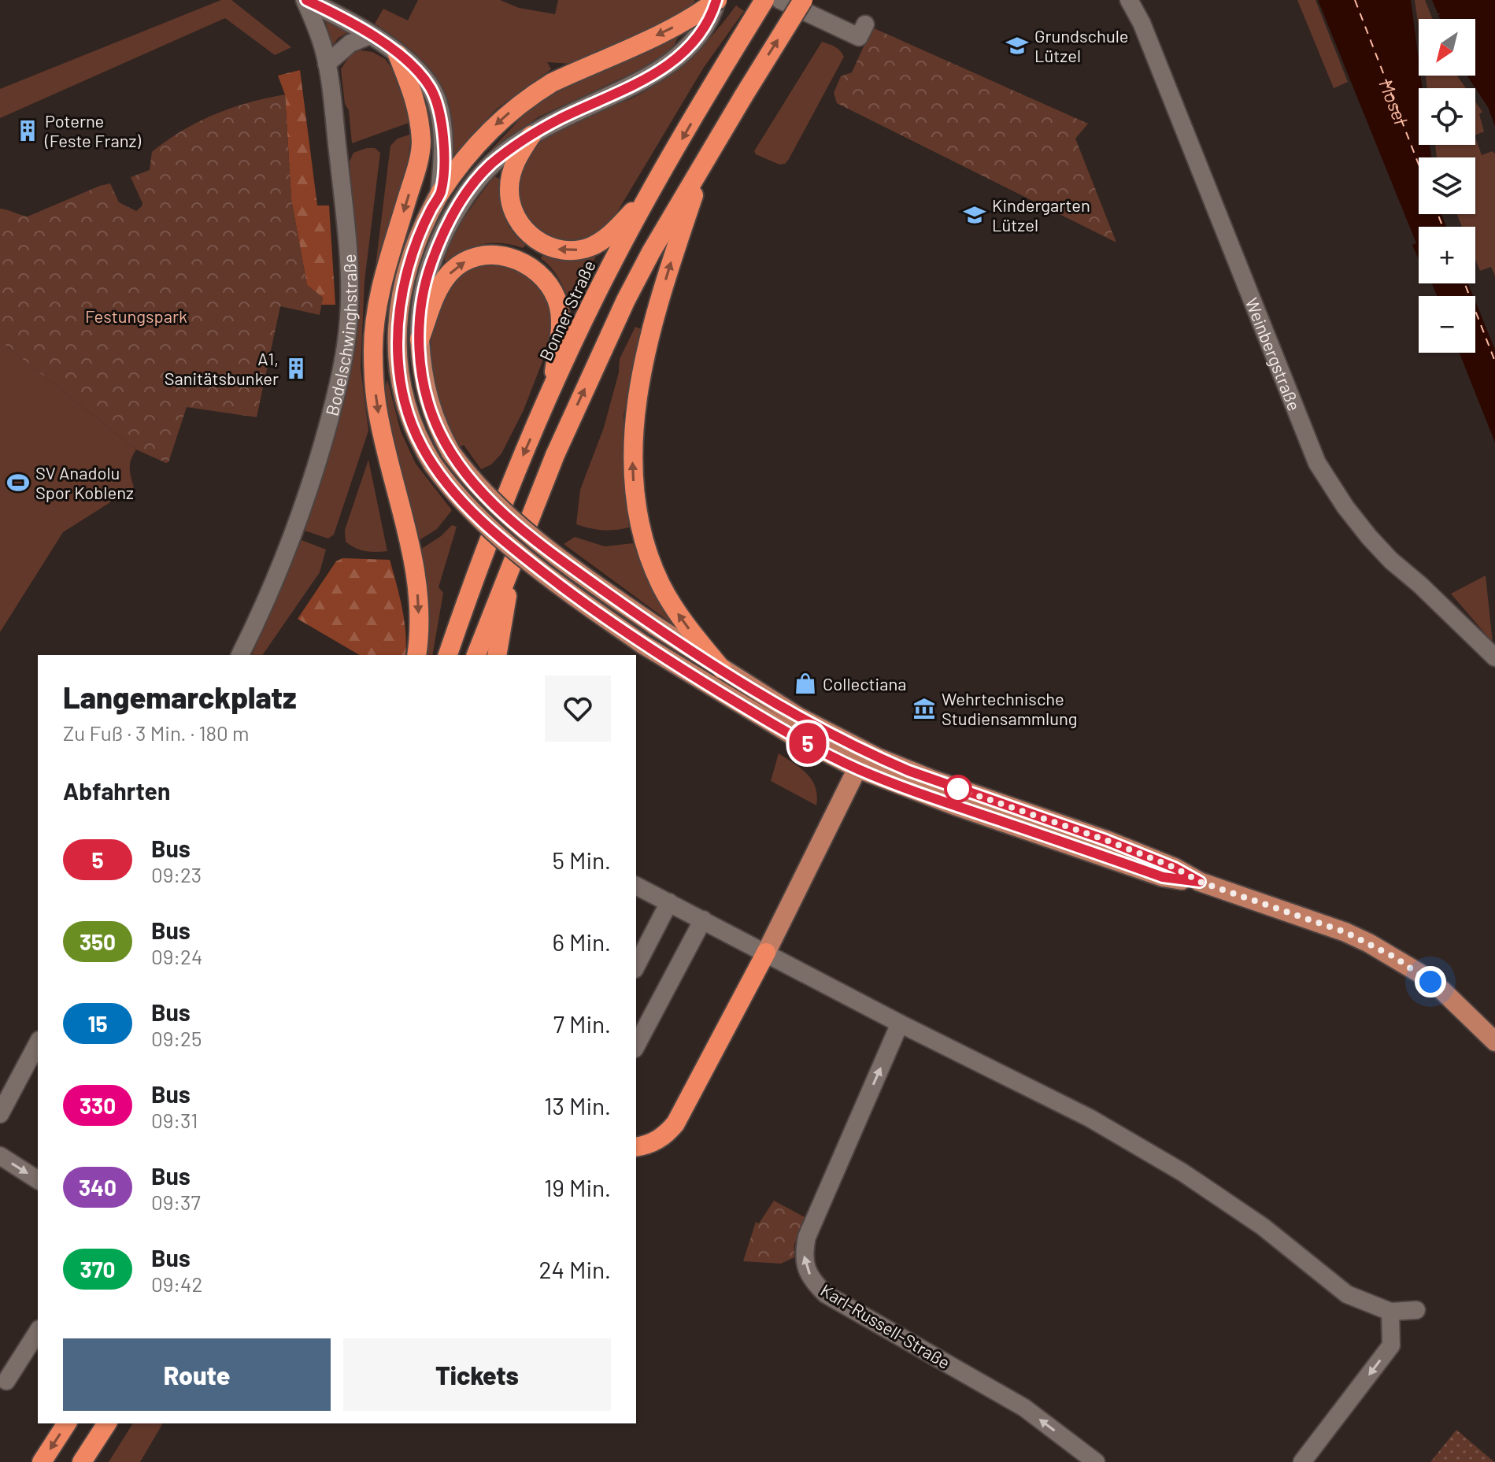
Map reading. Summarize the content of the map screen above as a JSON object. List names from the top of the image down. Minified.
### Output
{"streets":{"highway":["Bonner Straße"],"street":["Bodelschwinghstraße","Weinbergstraße","Karl-Russell-Straße"]},"water":["Mosel"],"parks":["Festungspark"],"places":{"school or university":["Grundschule Lützel","Kindergarten Lützel"],"building":["Poterne (Feste Franz)","A1, Sanitätsbunker"],"sports":["SV Anadolu Spor Koblenz"],"shop":["Collectiana"],"museum":["Wehrtechnische Studiensammlung"]},"lines":["bus line 5"],"north":"bottom left","page":{"on_map":"5","map_buttons":["+","−"],"heading":[["Langemarckplatz","Zu Fuß · 3 Min. · 180 m"],"Abfahrten"],"list":[{"mark":"5","name":"Bus","note":"09:23","value":"5 Min."},{"mark":"350","name":"Bus","note":"09:24","value":"6 Min."},{"mark":"15","name":"Bus","note":"09:25","value":"7 Min."},{"mark":"330","name":"Bus","note":"09:31","value":"13 Min."},{"mark":"340","name":"Bus","note":"09:37","value":"19 Min."},{"mark":"370","name":"Bus","note":"09:42","value":"24 Min."}],"buttons":["Route","Tickets"]}}
